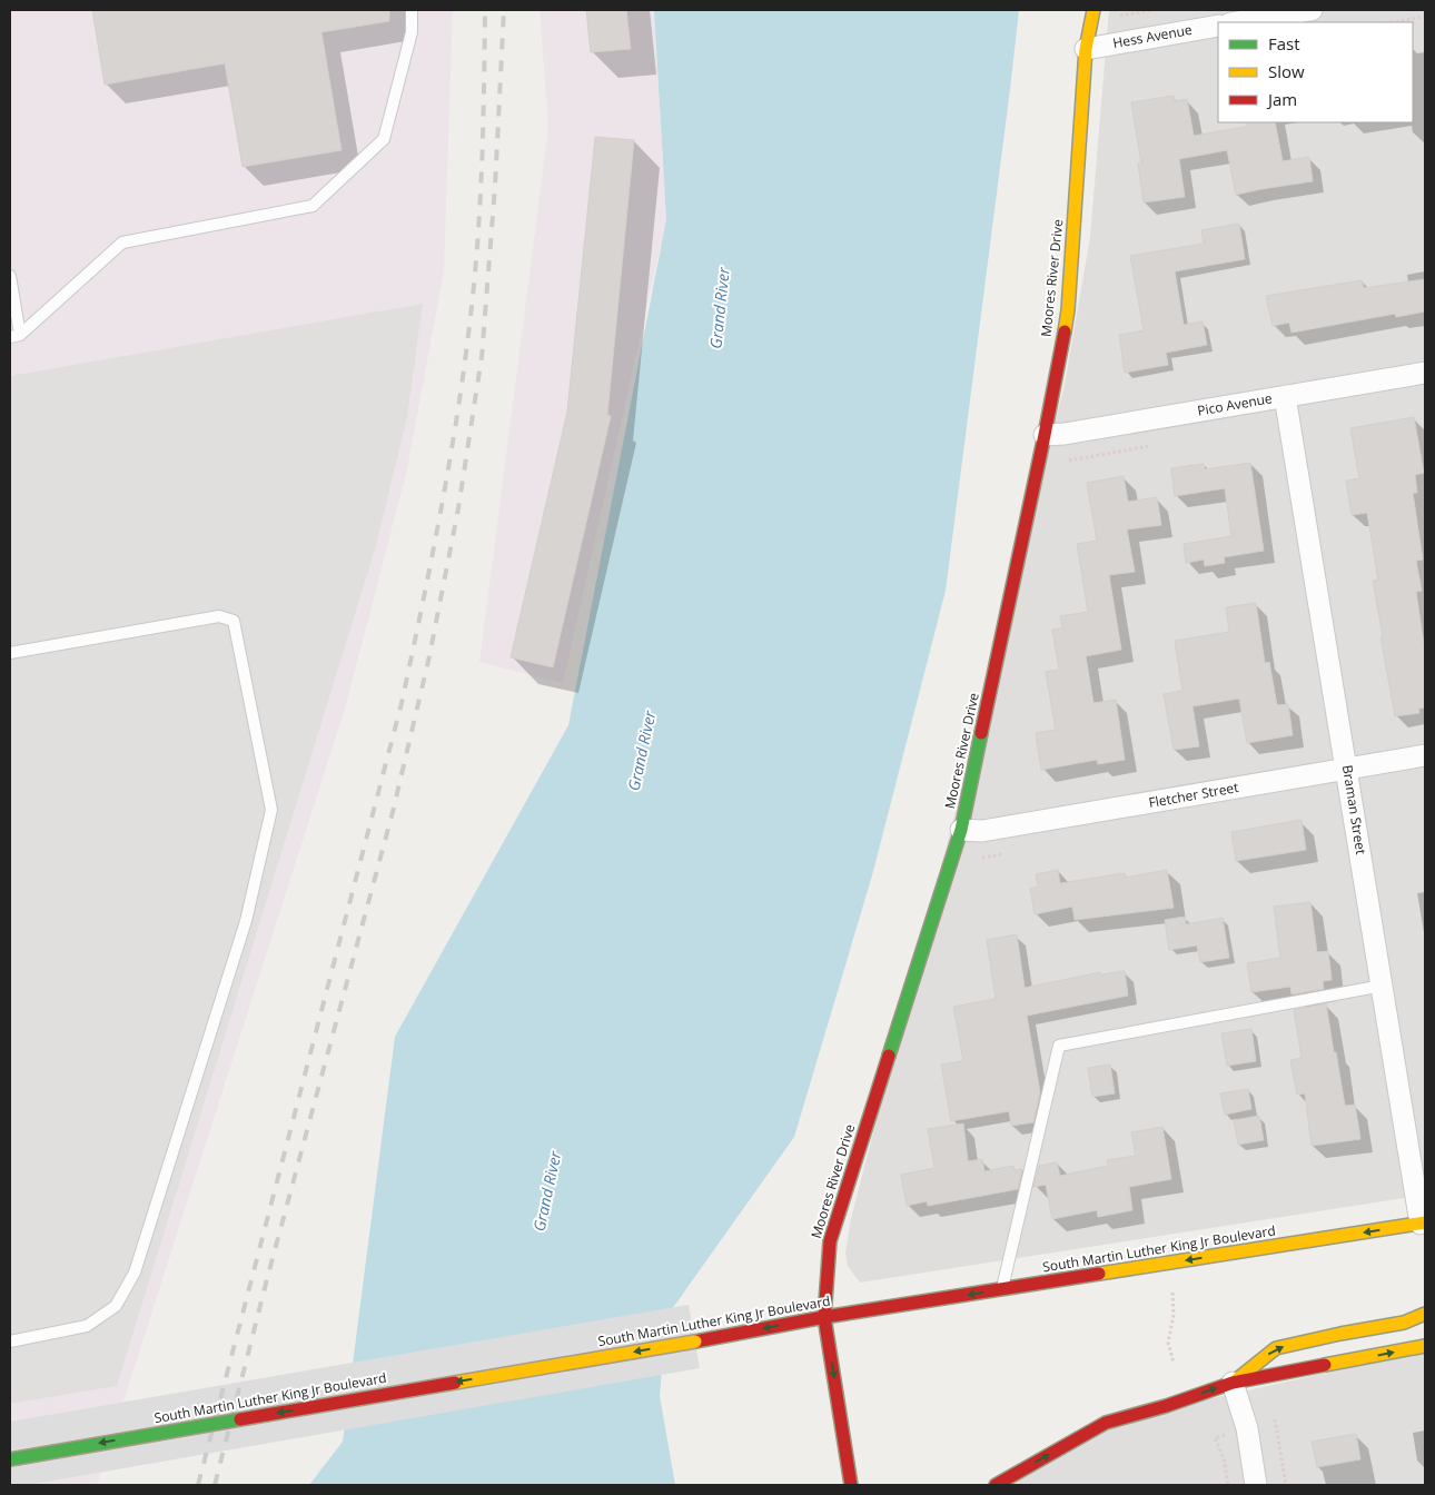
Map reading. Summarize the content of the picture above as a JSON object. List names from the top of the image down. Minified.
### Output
{"streets":{"main road":["Moores River Drive","South Martin Luther King Jr Boulevard"],"street":["Hess Avenue","Pico Avenue","Fletcher Street","Braman Street"]},"crossings":[["Hess Avenue","Moores River Drive"],["Moores River Drive","Pico Avenue"],["Moores River Drive","Fletcher Street"],["Moores River Drive","South Martin Luther King Jr Boulevard"],["Pico Avenue","Braman Street"],["Fletcher Street","Braman Street"],["Braman Street","South Martin Luther King Jr Boulevard"]],"one_way":["South Martin Luther King Jr Boulevard"],"water":["Grand River"],"legend":["Fast","Slow","Jam"]}
